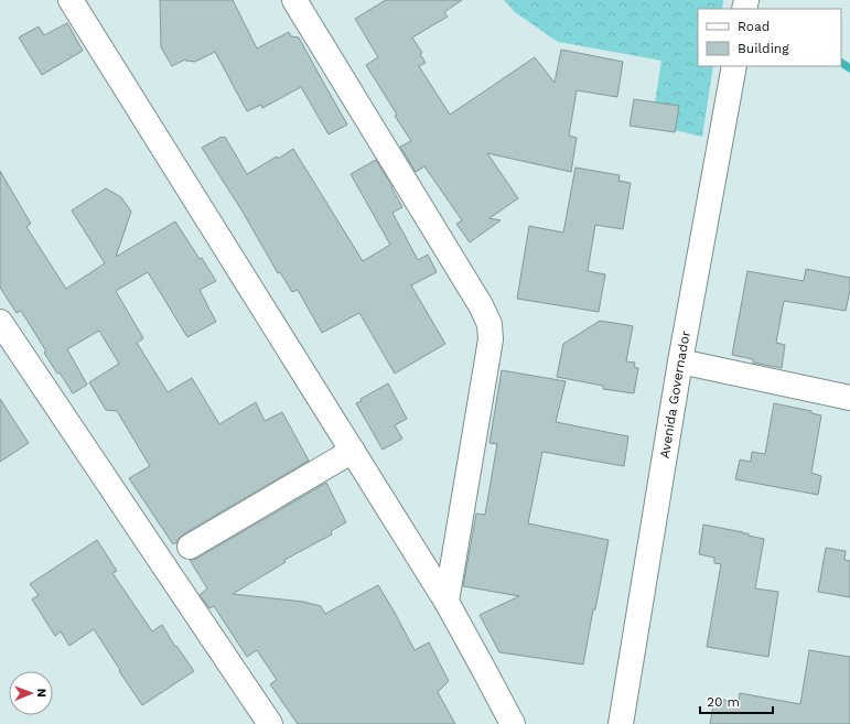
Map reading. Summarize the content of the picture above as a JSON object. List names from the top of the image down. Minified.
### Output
{"streets":{"street":["Avenida Governador"]},"legend":["Road","Building"],"scale_bar":"20 m","north":"right"}
